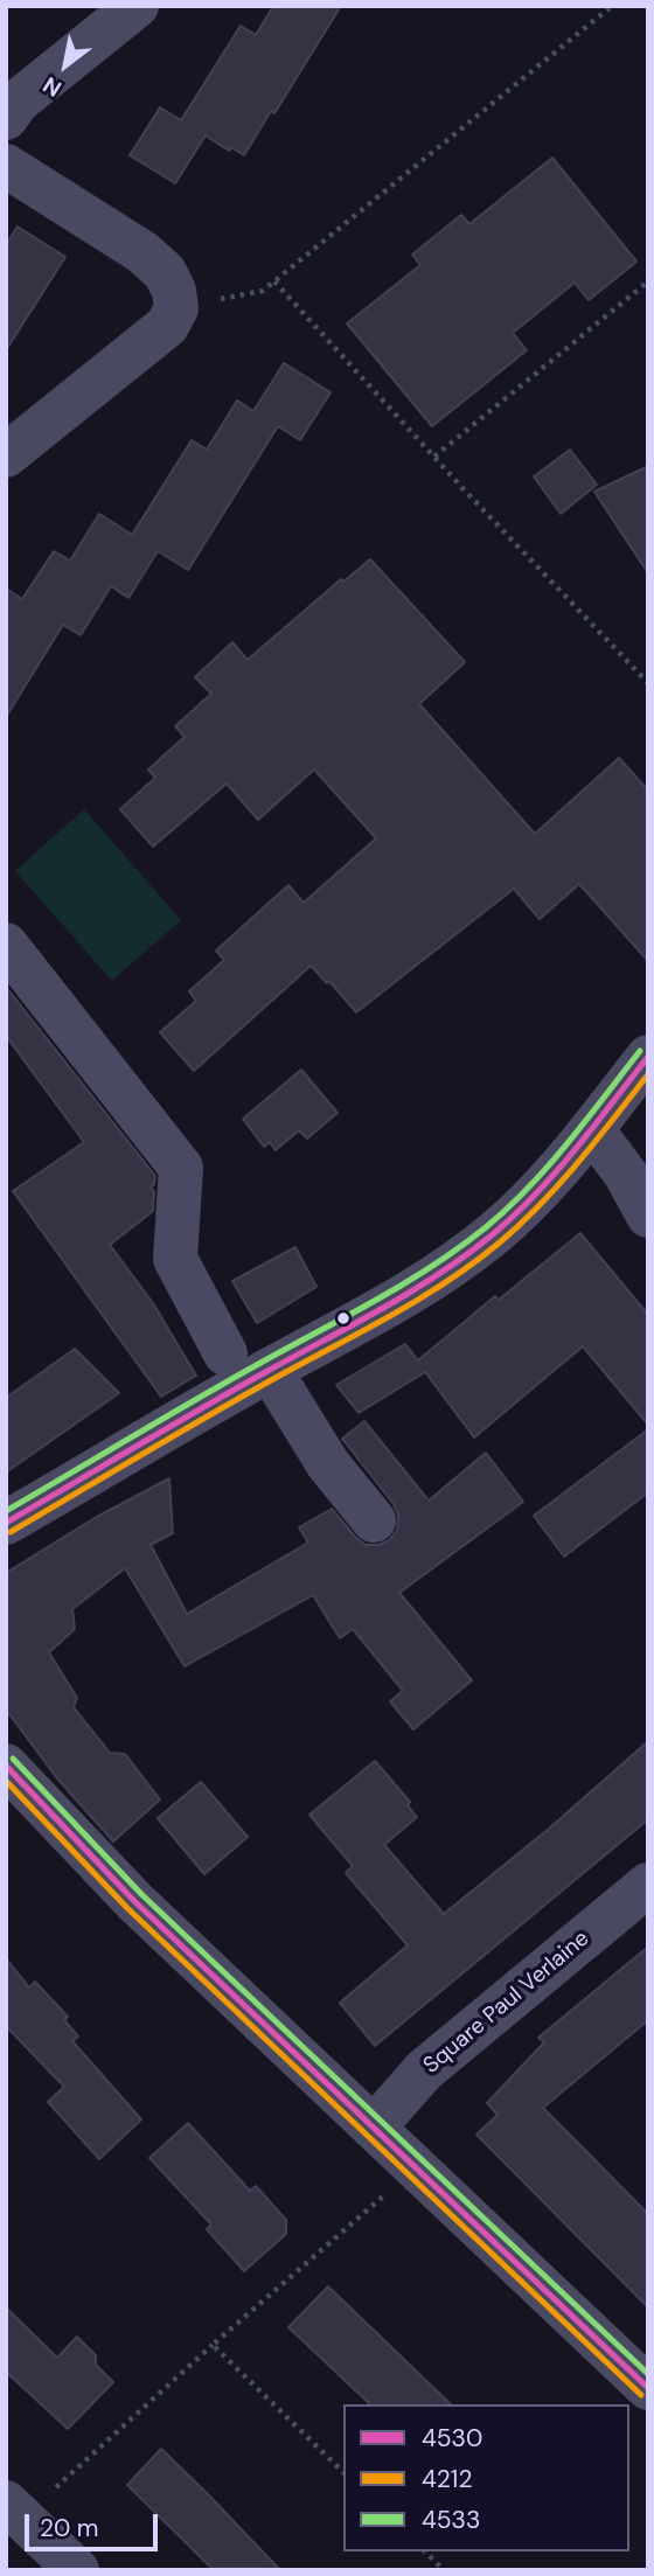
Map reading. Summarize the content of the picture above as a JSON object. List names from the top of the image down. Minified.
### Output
{"streets":{"street":["Square Paul Verlaine"]},"lines":["transit line 4533","transit line 4530","transit line 4212"],"legend":["4530","4212","4533"],"scale_bar":"20 m","north":"bottom left"}
